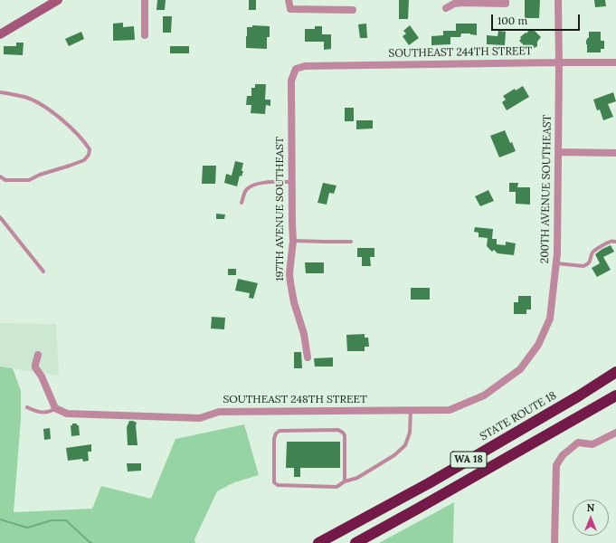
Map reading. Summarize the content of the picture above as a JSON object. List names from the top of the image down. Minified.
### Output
{"streets":{"highway":["STATE ROUTE 18","WA 18"],"street":["SOUTHEAST 244TH STREET","200TH AVENUE SOUTHEAST","197TH AVENUE SOUTHEAST","SOUTHEAST 248TH STREET"]},"crossings":[["SOUTHEAST 244TH STREET","200TH AVENUE SOUTHEAST"],["SOUTHEAST 244TH STREET","197TH AVENUE SOUTHEAST"],["200TH AVENUE SOUTHEAST","SOUTHEAST 248TH STREET"]],"scale_bar":"100 m","north":"top"}
